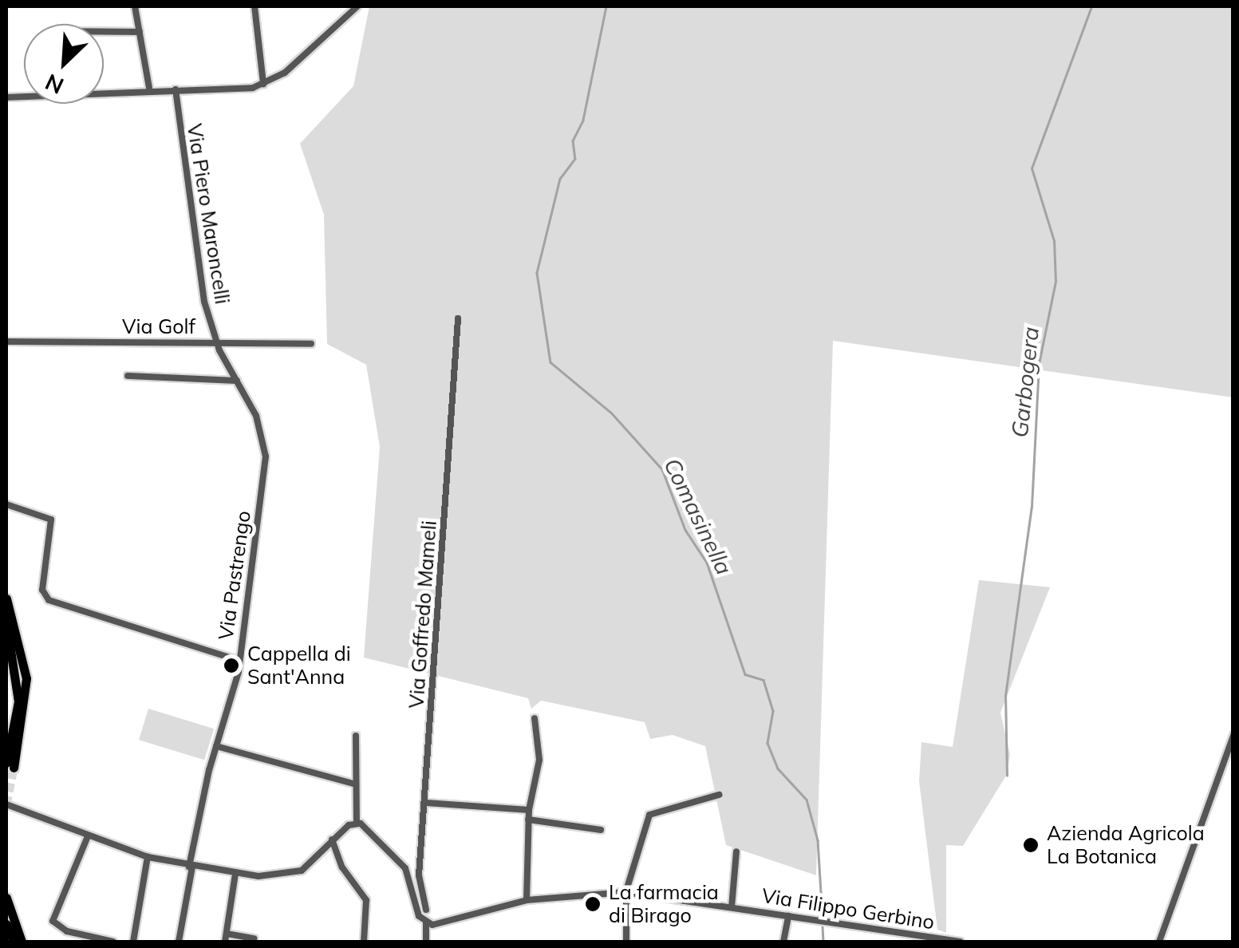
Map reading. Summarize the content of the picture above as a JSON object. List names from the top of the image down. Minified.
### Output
{"streets":{"street":["Via Piero Maroncelli","Via Golf","Via Pastrengo","Via Goffredo Mameli","Via Filippo Gerbino"]},"crossings":[["Via Piero Maroncelli","Via Golf"],["Via Piero Maroncelli","Via Pastrengo"],["Via Golf","Via Pastrengo"]],"water":["Garbogera","Comasinella"],"places":["Cappella di Sant'Anna","Azienda Agricola La Botanica","La farmacia di Birago"],"north":"bottom left"}
